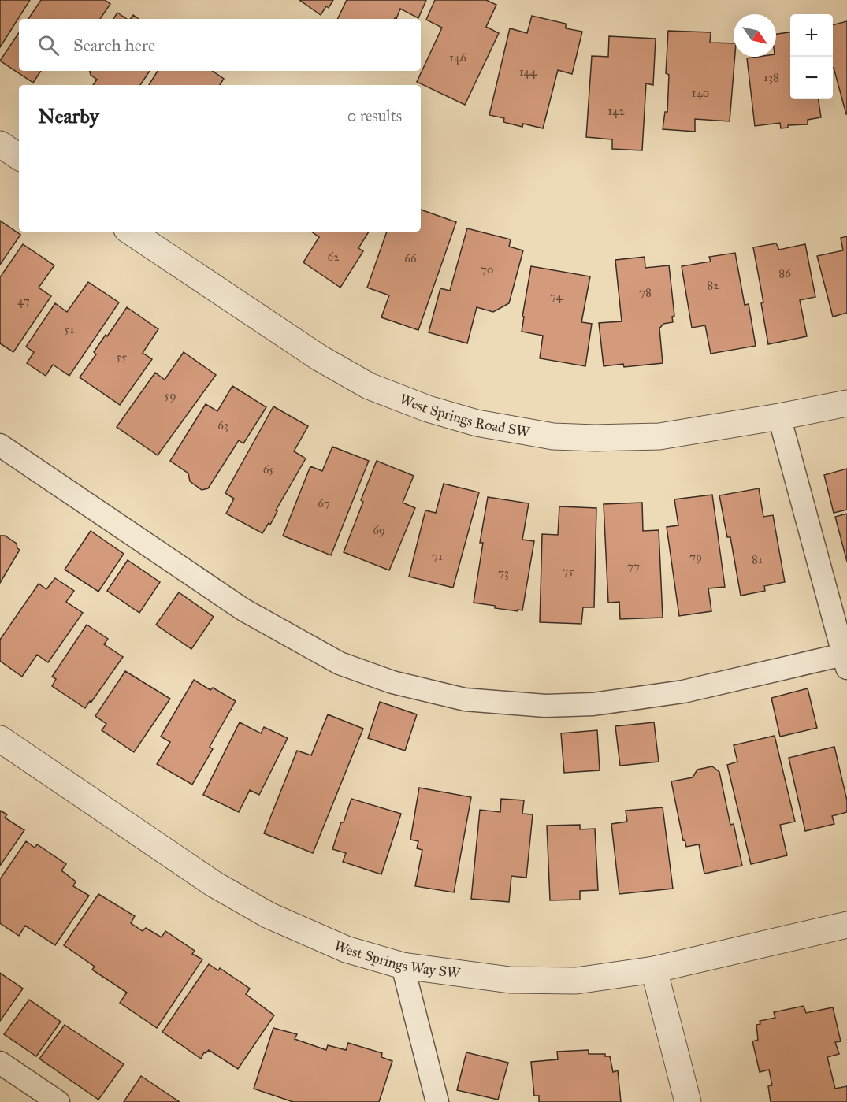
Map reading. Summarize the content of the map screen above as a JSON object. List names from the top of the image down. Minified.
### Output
{"streets":{"street":["West Springs Road SW","West Springs Way SW"]},"house_numbers":["146","144","138","140","142","62","66","70","86","82","78","74","47","51","55","59","63","65","67","69","71","79","81","77","75","73"],"north":"bottom right","page":{"map_buttons":["+","−"],"search":"Search here","heading":["Nearby","0 results"]}}
